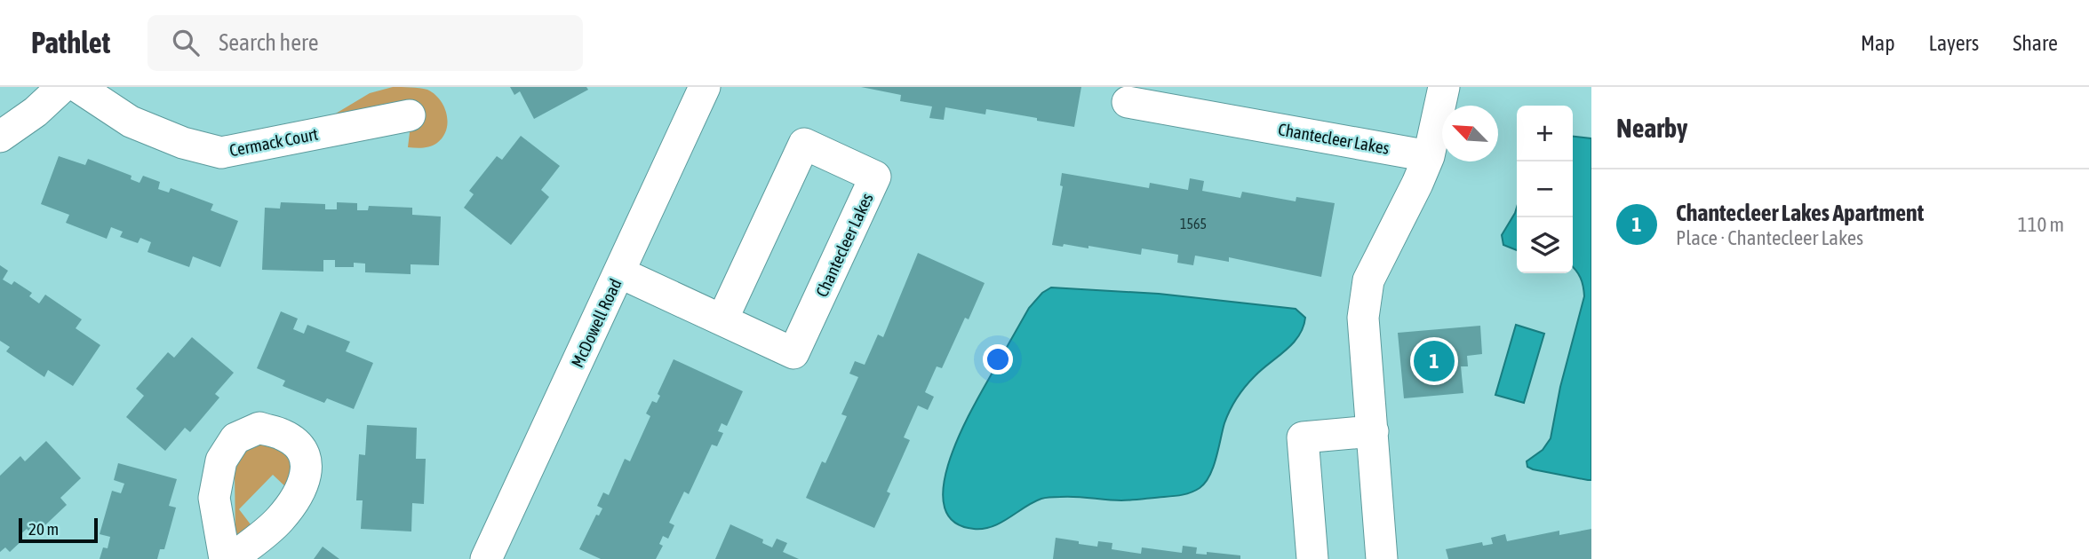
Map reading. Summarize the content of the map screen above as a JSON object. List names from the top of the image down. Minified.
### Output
{"streets":{"street":["Chantecleer Lakes","Cermack Court","McDowell Road"]},"crossings":[["Chantecleer Lakes","McDowell Road"]],"house_numbers":["1565"],"scale_bar":"20 m","north":"top left","page":{"header":"Pathlet","search":"Search here","nav":["Map","Layers","Share"],"heading":"Nearby","map_buttons":["+","−"],"list":[{"mark":"1","name":"Chantecleer Lakes Apartment","note":"Place · Chantecleer Lakes","value":"110 m"}],"pins":"1","scale":"20 m"}}
